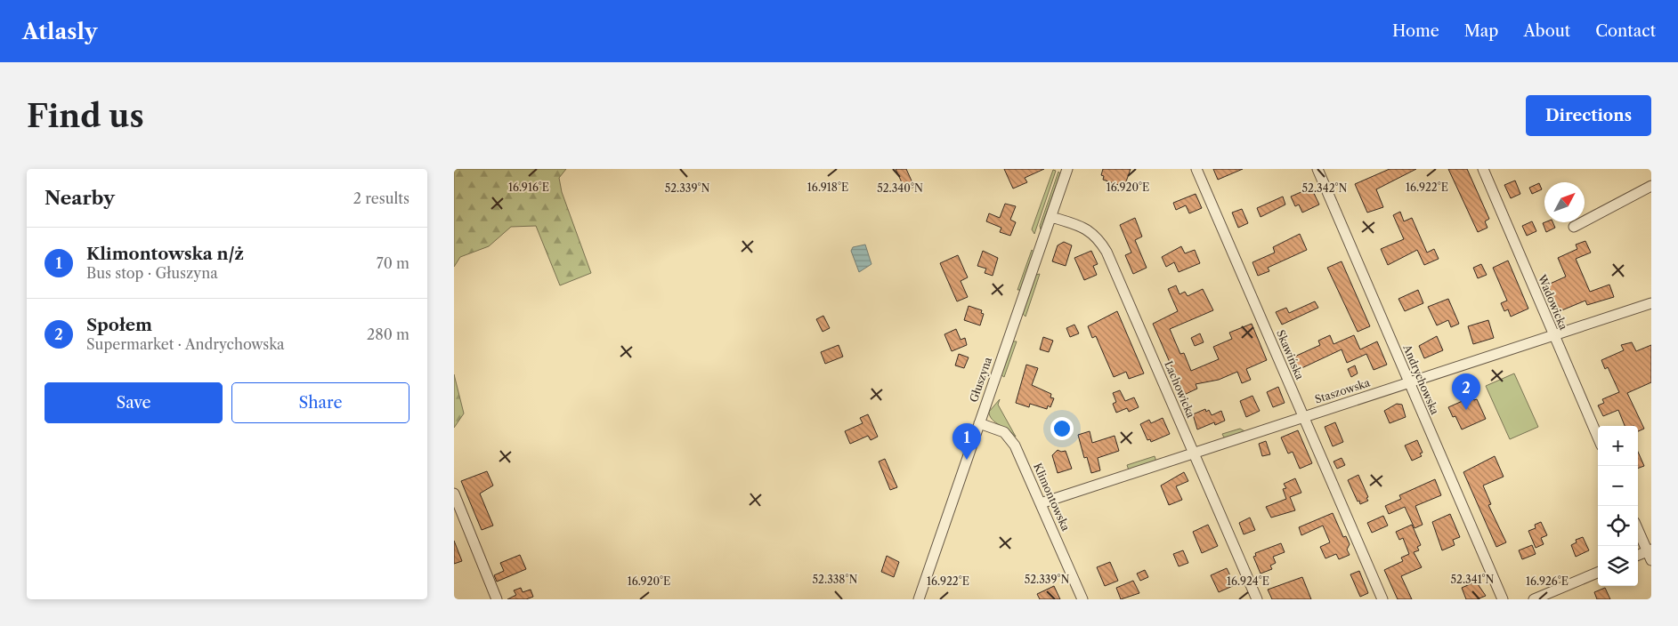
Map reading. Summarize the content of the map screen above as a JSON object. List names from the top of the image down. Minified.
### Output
{"streets":{"street":["Wadowicka","Skawińska","Głuszyna","Andrychowska","Lachowicka","Staszowska","Klimontowska"]},"crossings":[["Wadowicka","Staszowska"],["Skawińska","Staszowska"],["Głuszyna","Lachowicka"],["Głuszyna","Klimontowska"],["Andrychowska","Staszowska"],["Lachowicka","Staszowska"],["Staszowska","Klimontowska"]],"north":"top right","page":{"header":"Atlasly","nav":["Home","Map","About","Contact"],"buttons":["Directions",["Save","Share"]],"title":"Find us","heading":["Nearby","2 results"],"list":[{"mark":"1","name":"Klimontowska n/ż","note":"Bus stop · Głuszyna","value":"70 m"},{"mark":"2","name":"Społem","note":"Supermarket · Andrychowska","value":"280 m"}],"pins":["2","1"],"map_buttons":["+","−"]},"coordinates":["16.916°E","16.918°E","16.920°E","16.922°E","52.339°N","52.340°N","52.342°N","52.338°N","52.341°N","16.924°E","16.926°E"]}
